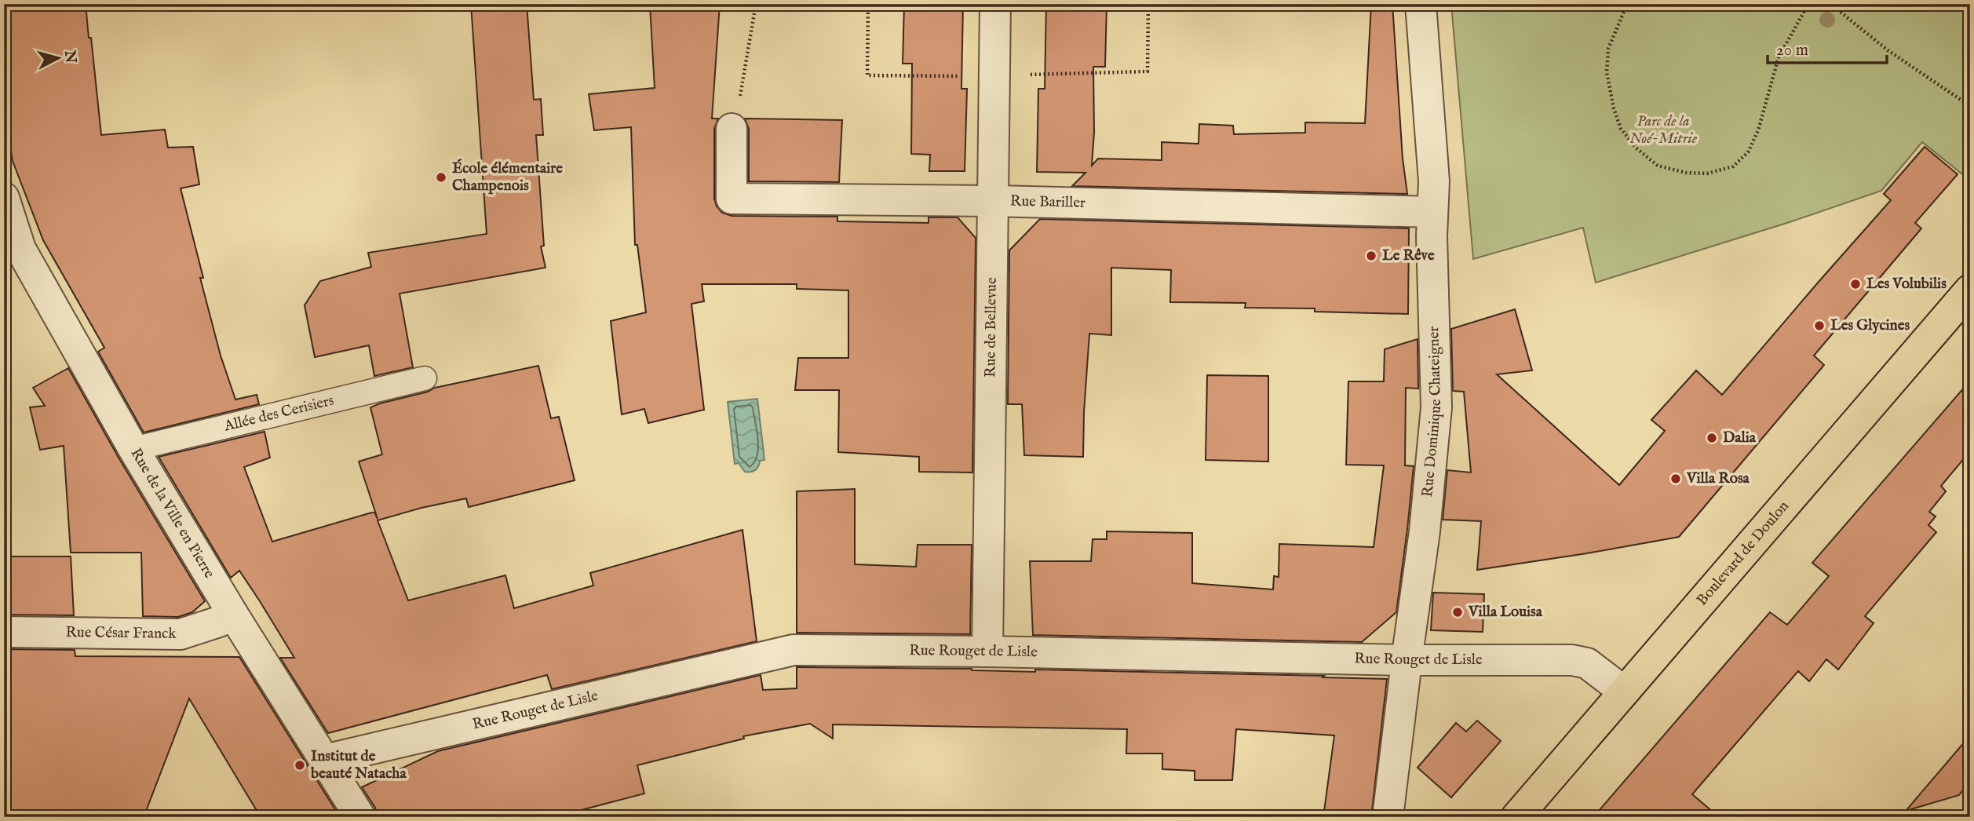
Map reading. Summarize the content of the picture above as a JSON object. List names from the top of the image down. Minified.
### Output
{"streets":{"main road":["Boulevard de Doulon"],"street":["Rue Bariller","Rue de Bellevue","Rue Dominique Chateigner","Rue de la Ville en Pierre","Rue César Franck","Rue Rouget de Lisle"],"lane":["Allée des Cerisiers"]},"crossings":[["Rue Bariller","Rue de Bellevue"],["Rue Bariller","Rue Dominique Chateigner"],["Rue de Bellevue","Rue Rouget de Lisle"],["Rue Dominique Chateigner","Rue Rouget de Lisle"],["Allée des Cerisiers","Rue de la Ville en Pierre"],["Rue de la Ville en Pierre","Rue César Franck"],["Rue de la Ville en Pierre","Rue Rouget de Lisle"],["Boulevard de Doulon","Rue Rouget de Lisle"]],"parks":["Parc de la Noé-Mitrie"],"places":["École élémentaire Champenois","Le Rêve","Les Volubilis","Les Glycines","Dalia","Villa Rosa","Villa Louisa","Institut de beauté Natacha"],"scale_bar":"20 m","north":"right"}
